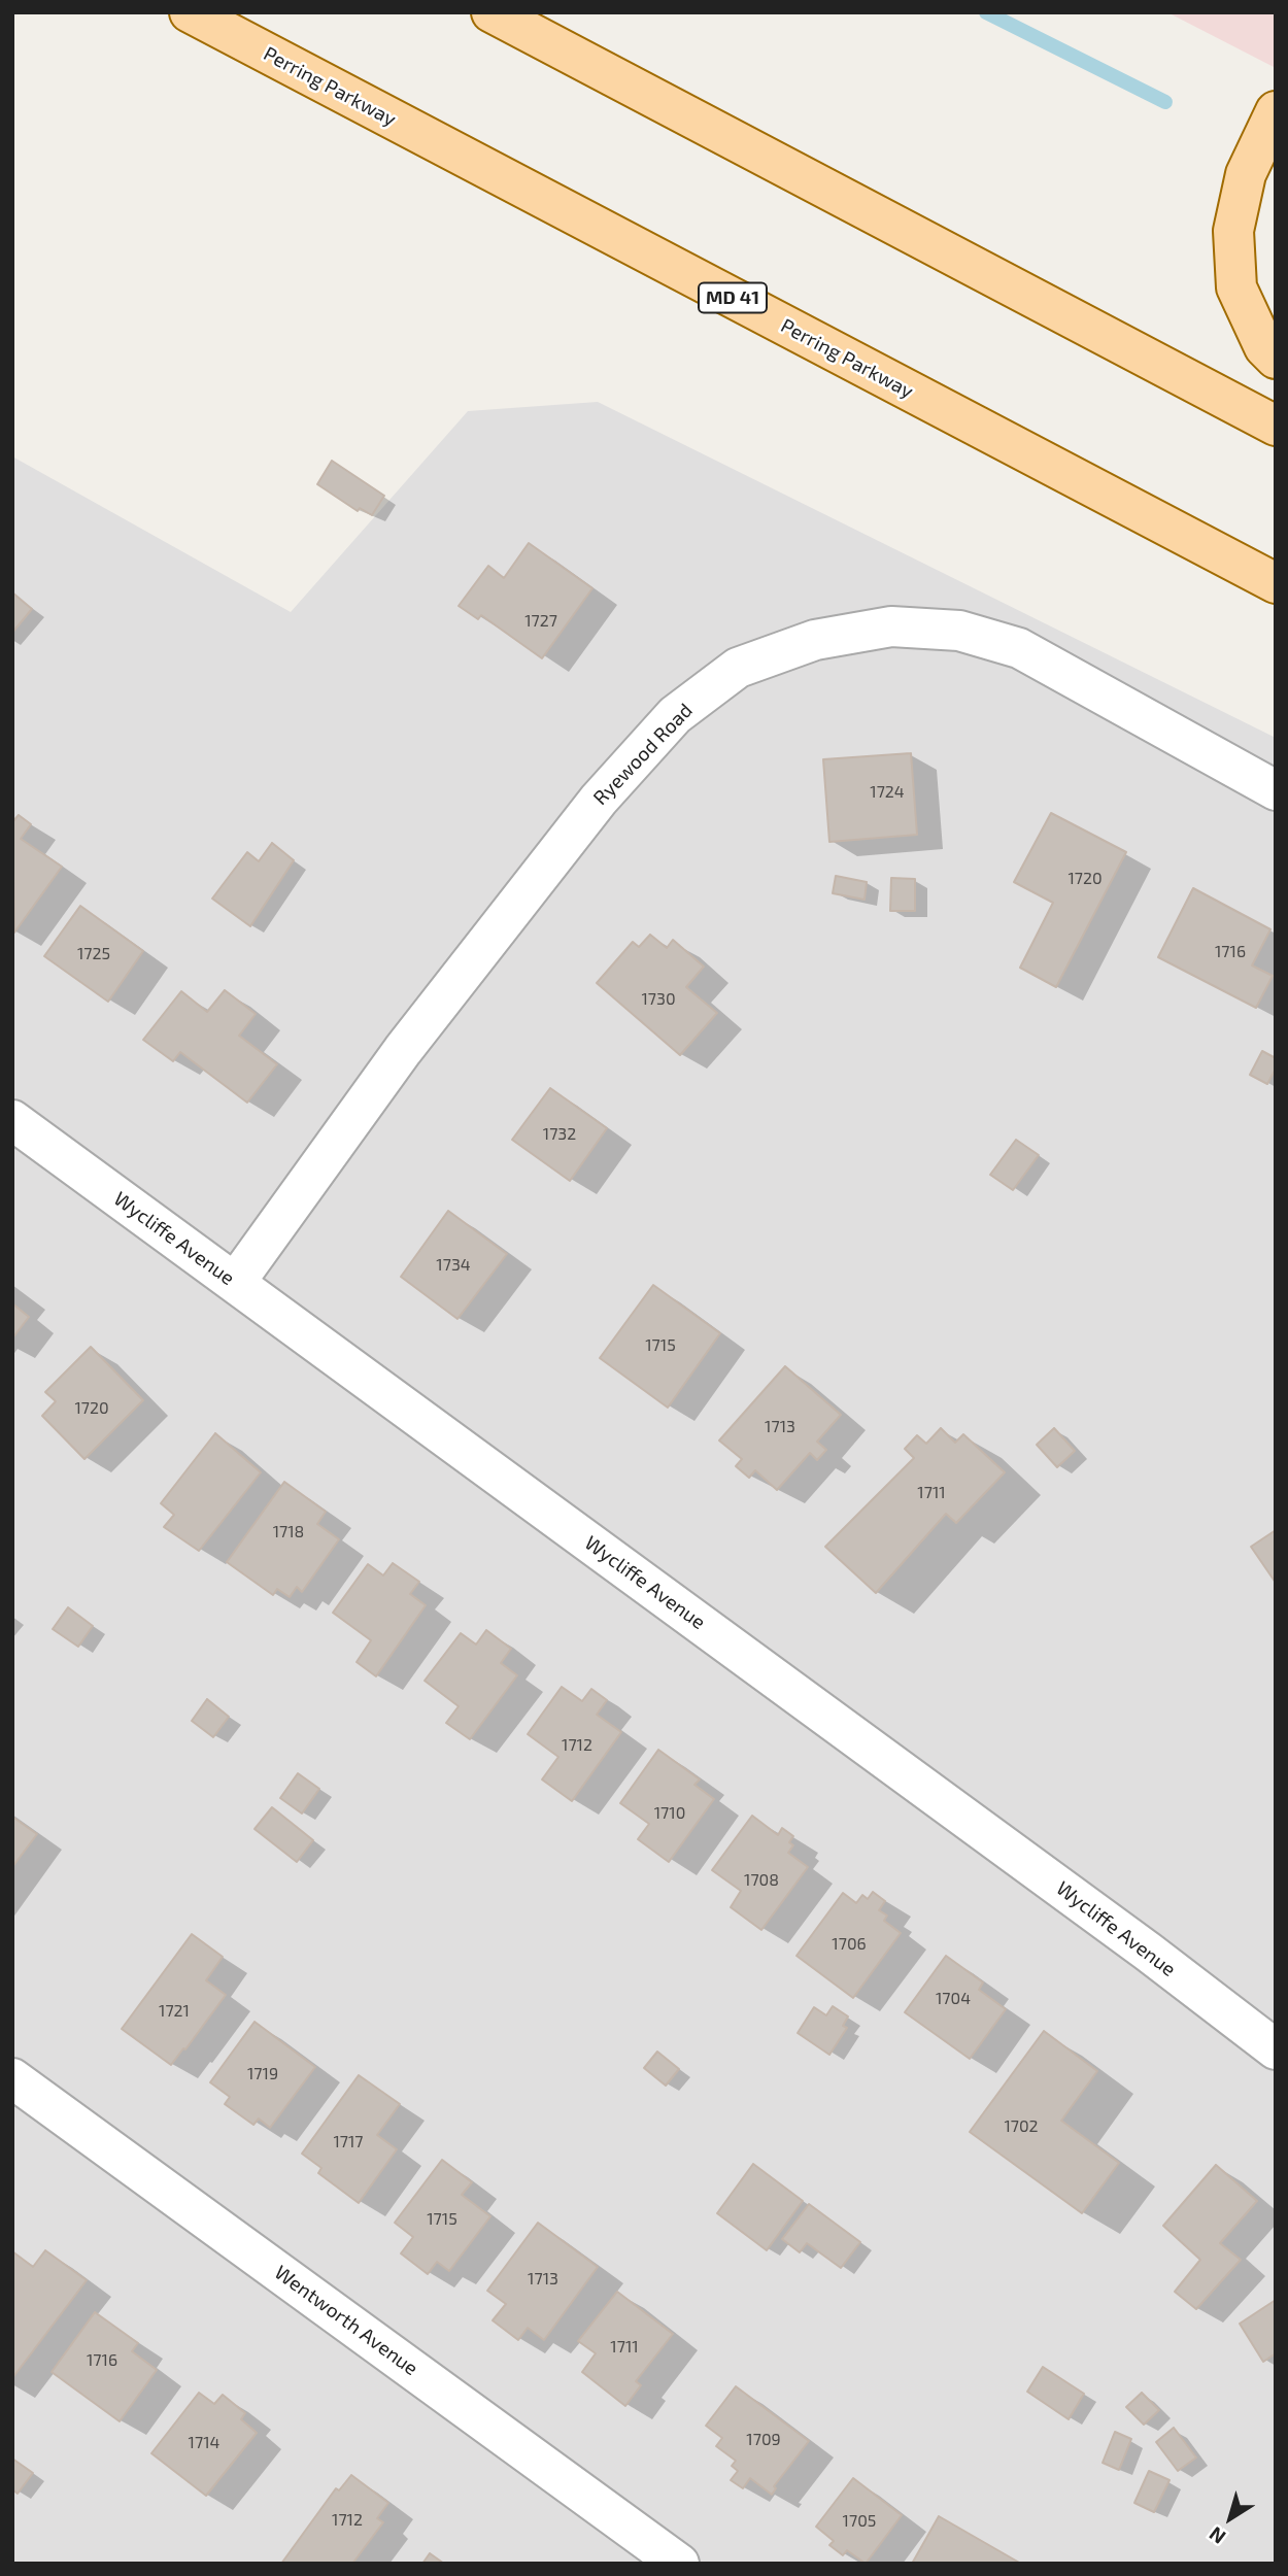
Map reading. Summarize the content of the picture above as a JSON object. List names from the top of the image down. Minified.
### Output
{"streets":{"main road":["Perring Parkway","MD 41"],"street":["Ryewood Road","Wycliffe Avenue","Wentworth Avenue"]},"crossings":[["Ryewood Road","Wycliffe Avenue"]],"house_numbers":["1727","1724","1720","1716","1725","1730","1732","1734","1715","1720","1713","1711","1718","1712","1710","1708","1706","1704","1721","1719","1702","1717","1715","1713","1711","1716","1709","1714","1712","1705"],"north":"bottom left"}
